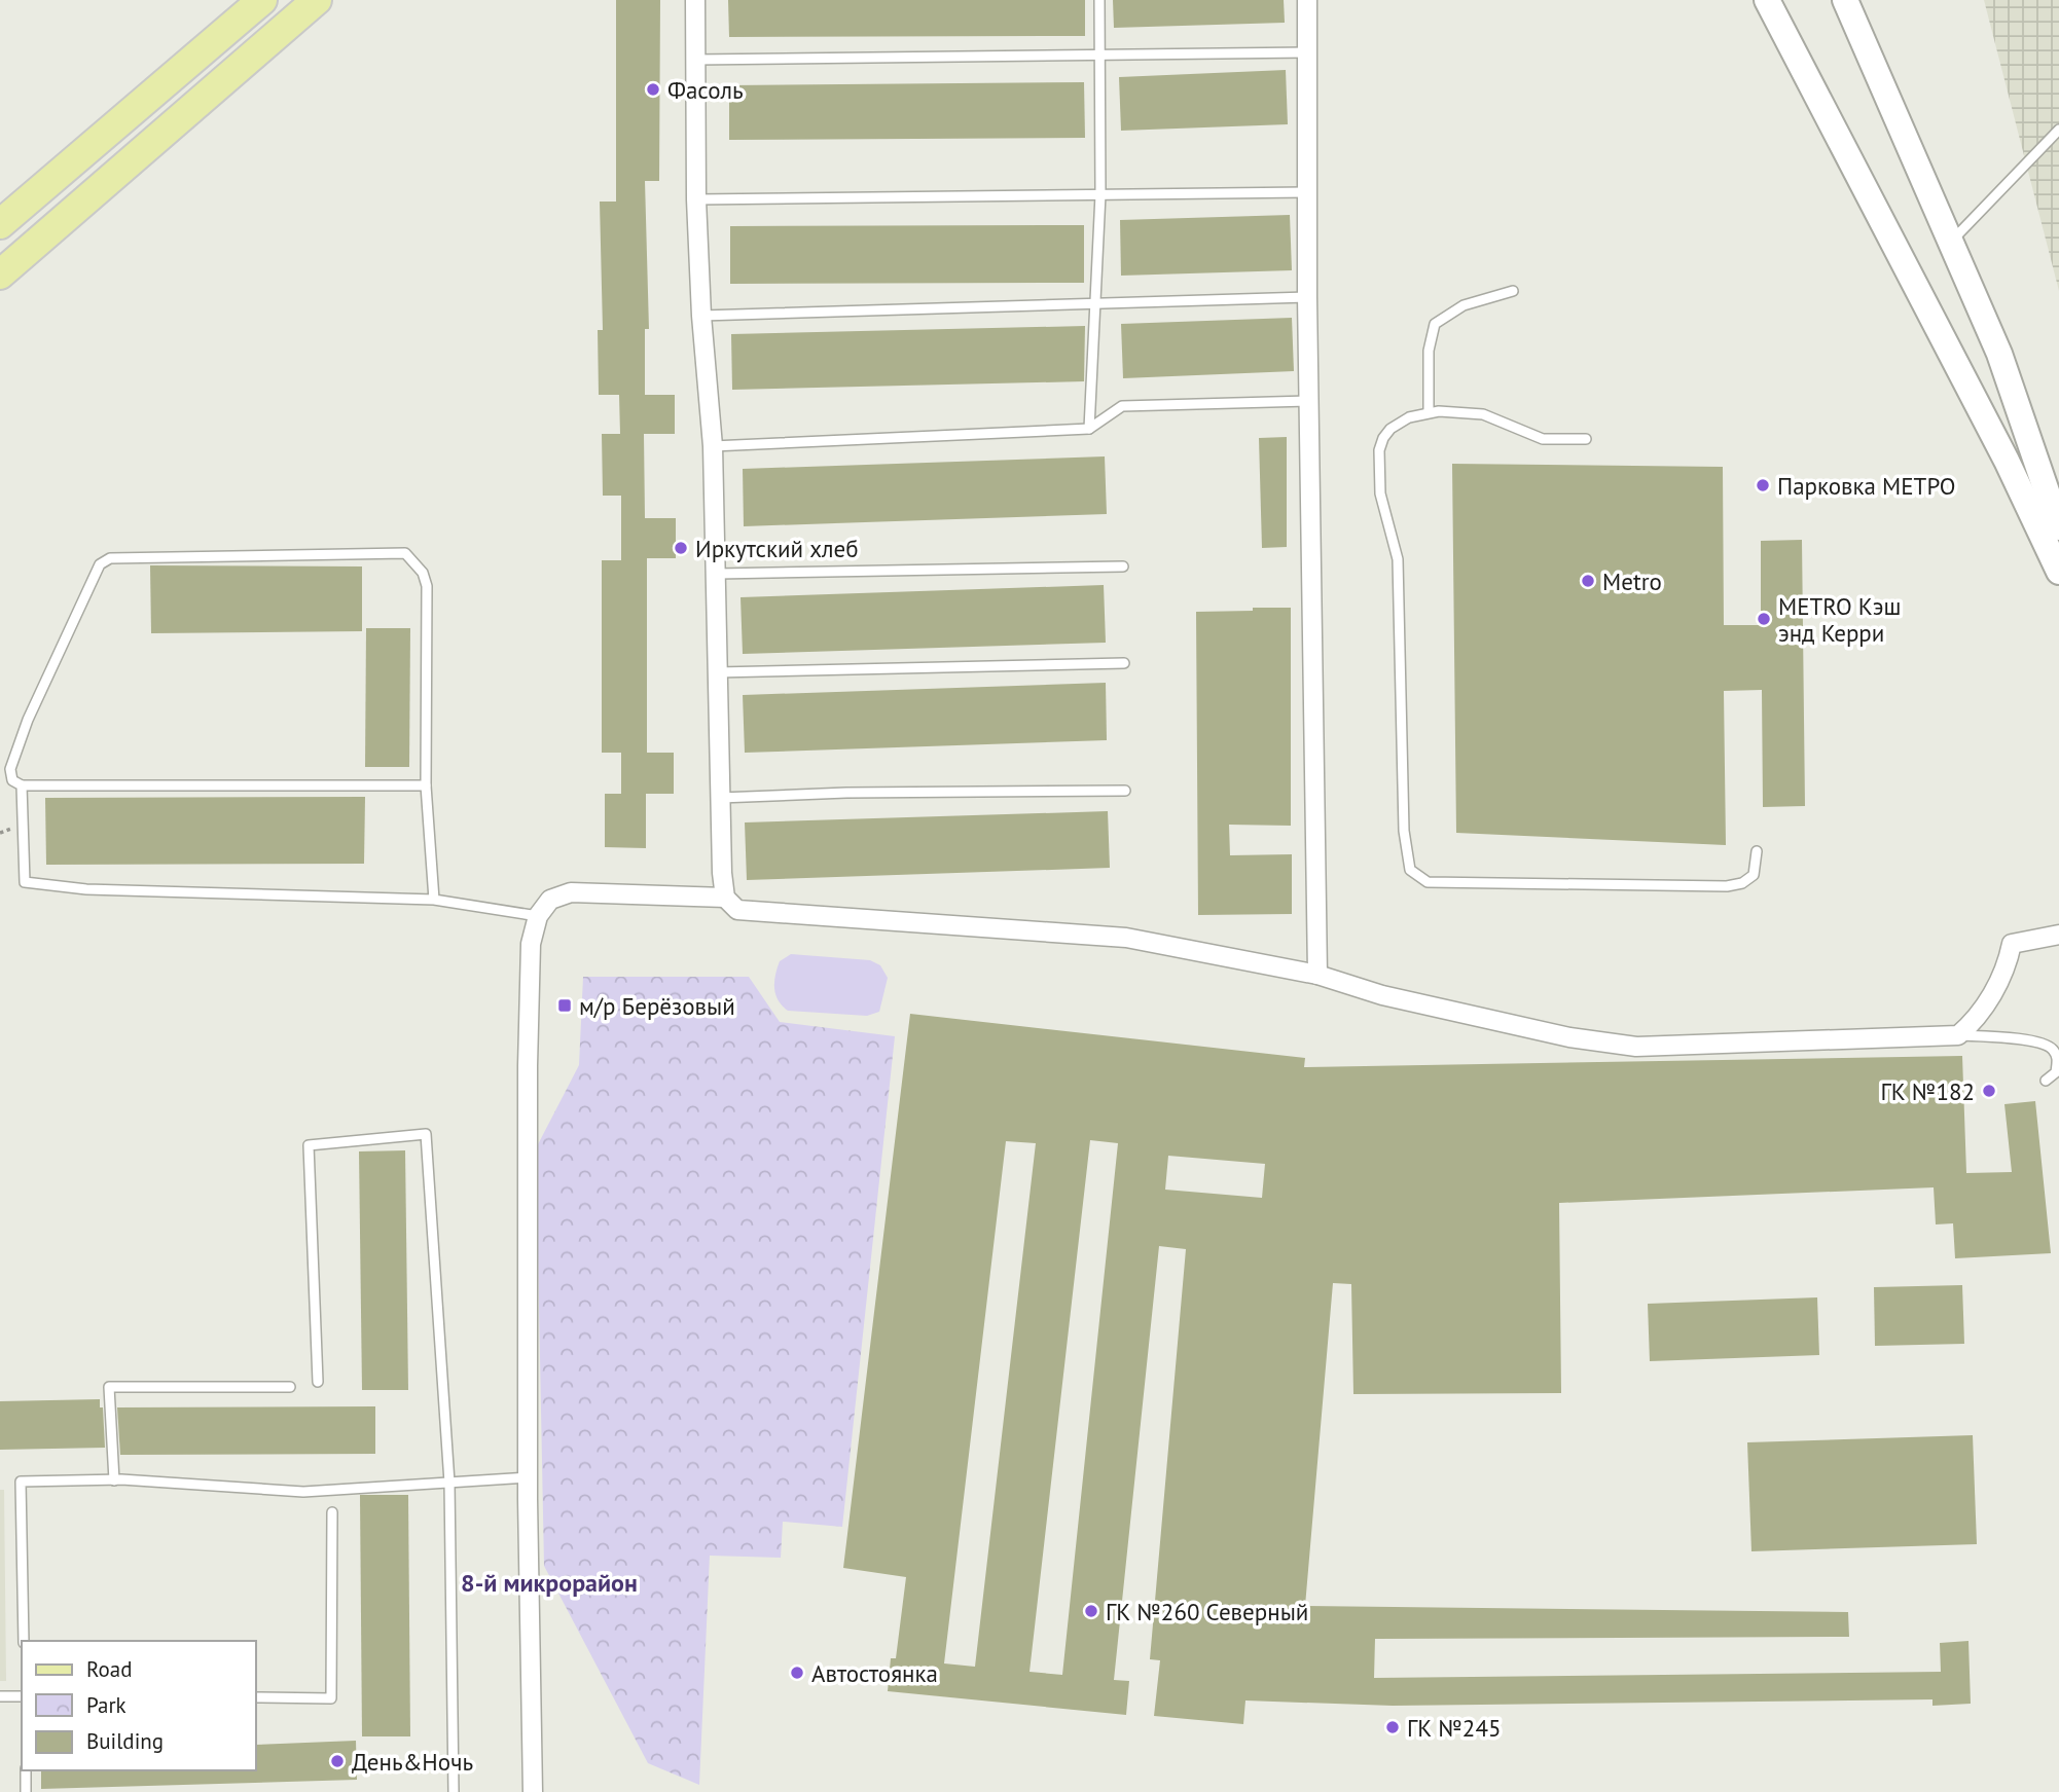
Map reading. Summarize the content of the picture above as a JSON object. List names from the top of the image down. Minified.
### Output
{"districts":["8-й микрорайон"],"places":{"other":["Фасоль","Парковка МЕТРО","Иркутский хлеб","Metro","METRO Кэш энд Керри","ГК №182","ГК №260 Северный","Автостоянка","ГК №245","День&Ночь"],"transit":["м/р Берёзовый"]},"legend":["Road","Park","Building"]}
